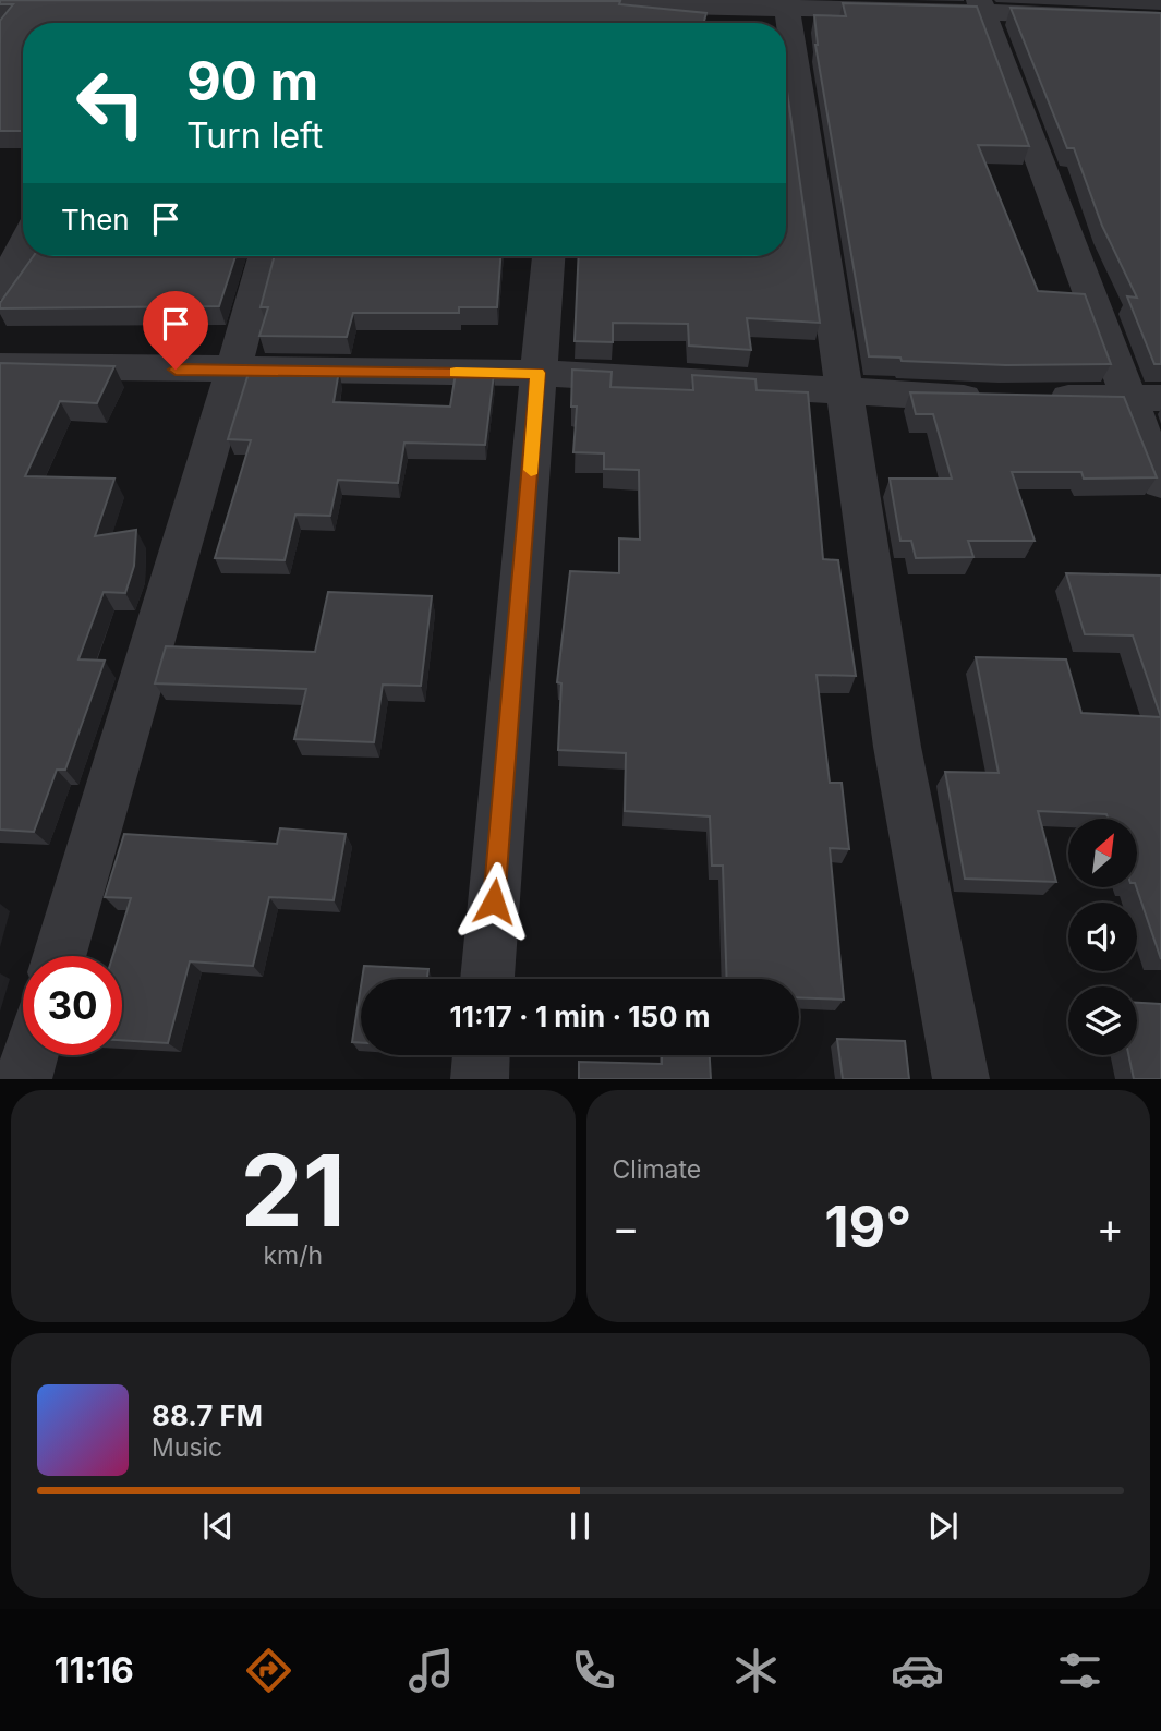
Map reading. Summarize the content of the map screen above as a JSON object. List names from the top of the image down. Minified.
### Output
{"north":"top right","page":{"turn":["90 m","Turn left"],"then":"Then","limit":"30","trip":"11:17 · 1 min · 150 m","tile":[["21","km/h"],"Climate"],"heat":["−","19°","+"],"song":["88.7 FM","Music"],"tabs":"11:16"}}
